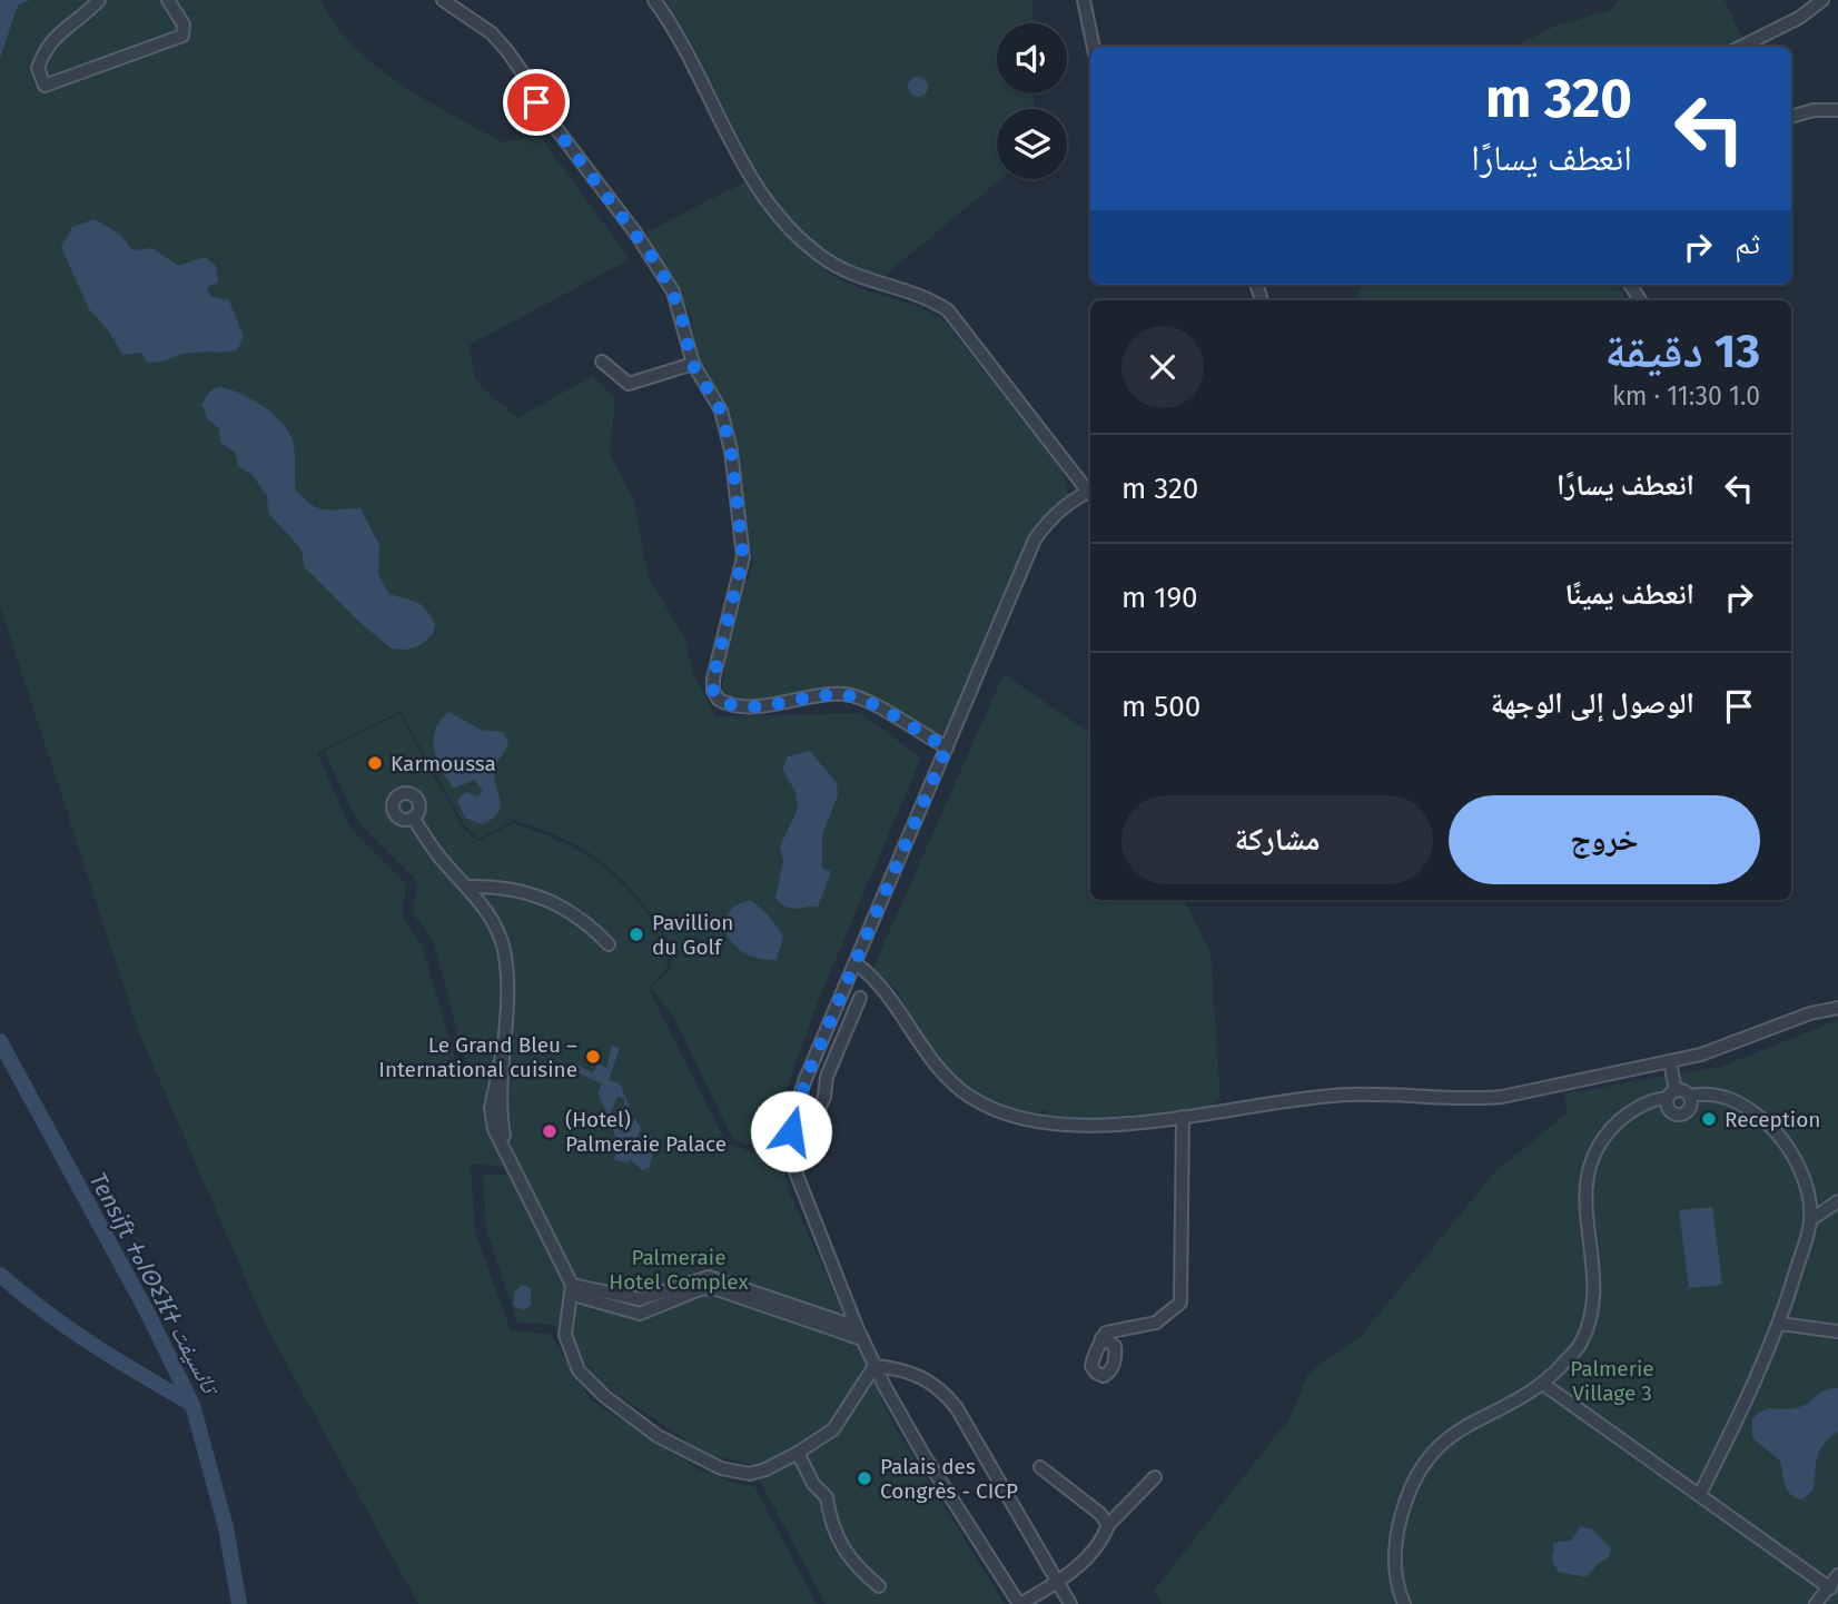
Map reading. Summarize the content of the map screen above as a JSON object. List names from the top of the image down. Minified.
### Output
{"water":["Tensift ⵜⴰⵏⵙⵉⴼⵜ تانسيفت"],"parks":["Palmeraie Hotel Complex","Palmerie Village 3"],"places":["Karmoussa","Pavillion du Golf","Le Grand Bleu – International cuisine","Reception","(Hotel) Palmeraie Palace","Palais des Congrès - CICP"],"page":{"turn":["320 m","انعطف يسارًا"],"then":"ثم","heading":["13 دقيقة","1.0 km · 11:30"],"list":[{"name":"انعطف يسارًا","value":"320 m"},{"name":"انعطف يمينًا","value":"190 m"},{"name":"الوصول إلى الوجهة","value":"500 m"}],"buttons":["خروج","مشاركة"]}}
